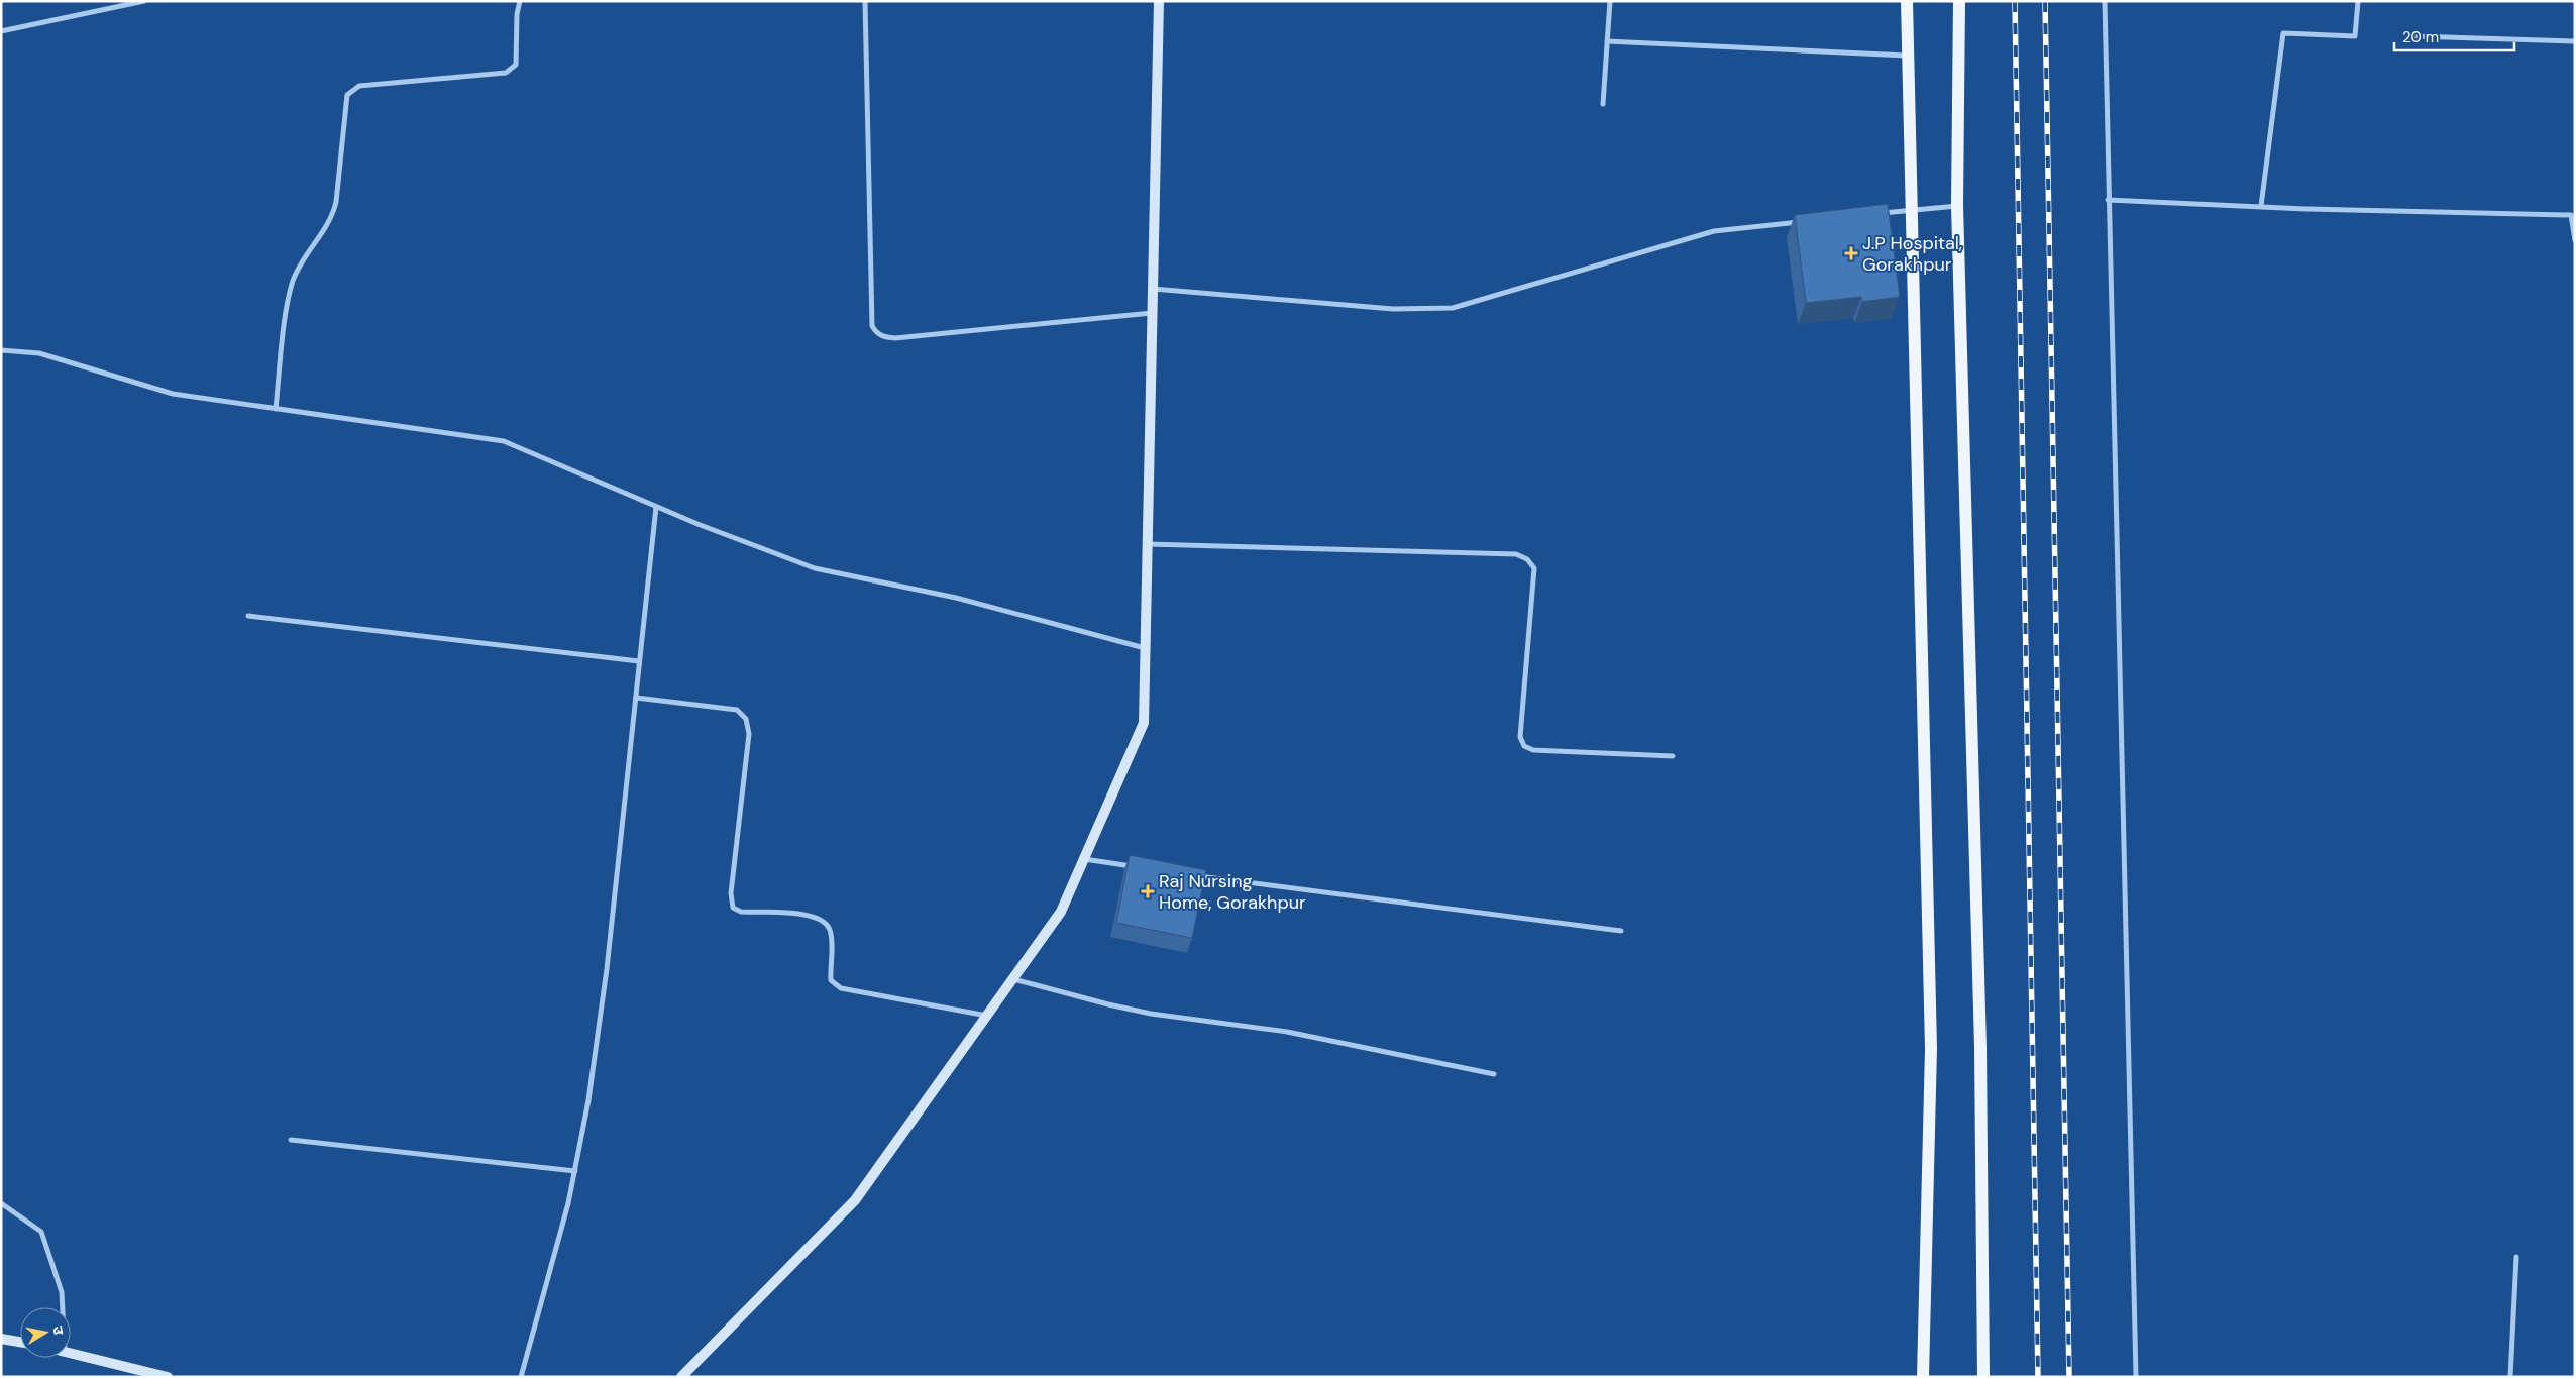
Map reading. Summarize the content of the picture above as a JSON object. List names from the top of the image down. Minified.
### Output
{"places":{"health":["J.P Hospital, Gorakhpur","Raj Nursing Home, Gorakhpur"]},"scale_bar":"20 m","north":"right"}
